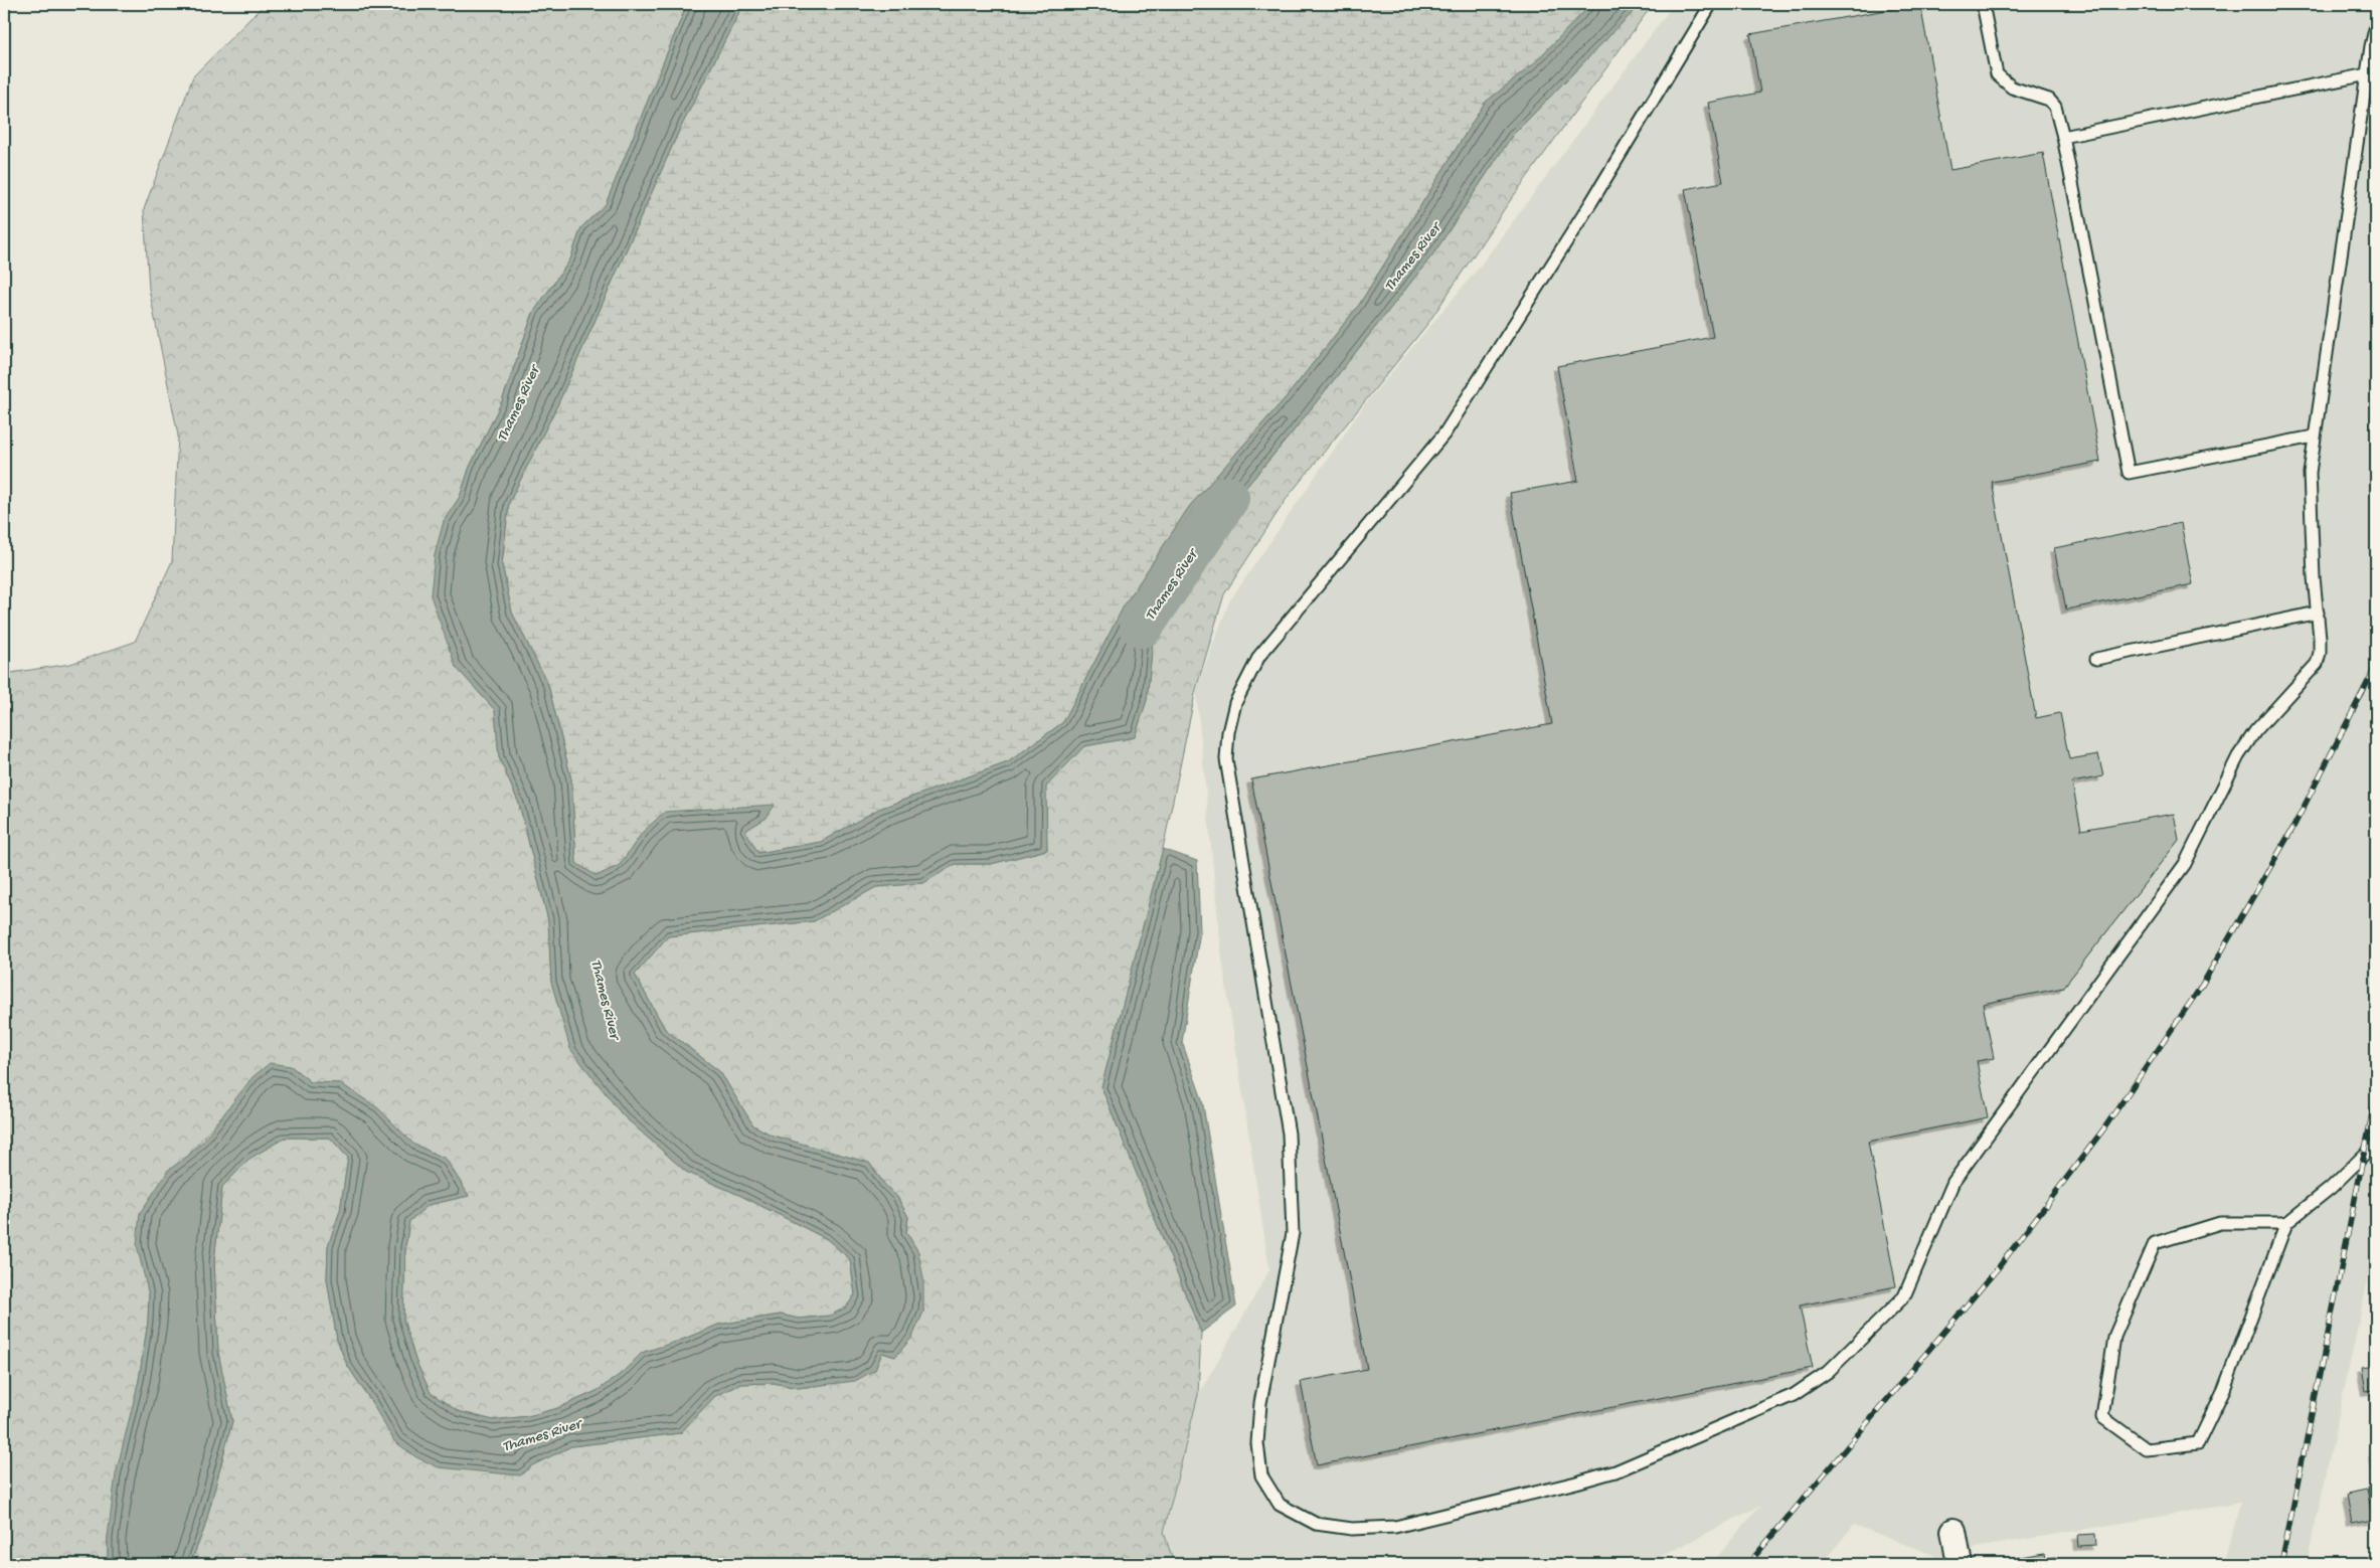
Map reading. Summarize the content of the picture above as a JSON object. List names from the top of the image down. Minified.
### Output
{"water":["Thames River"]}
